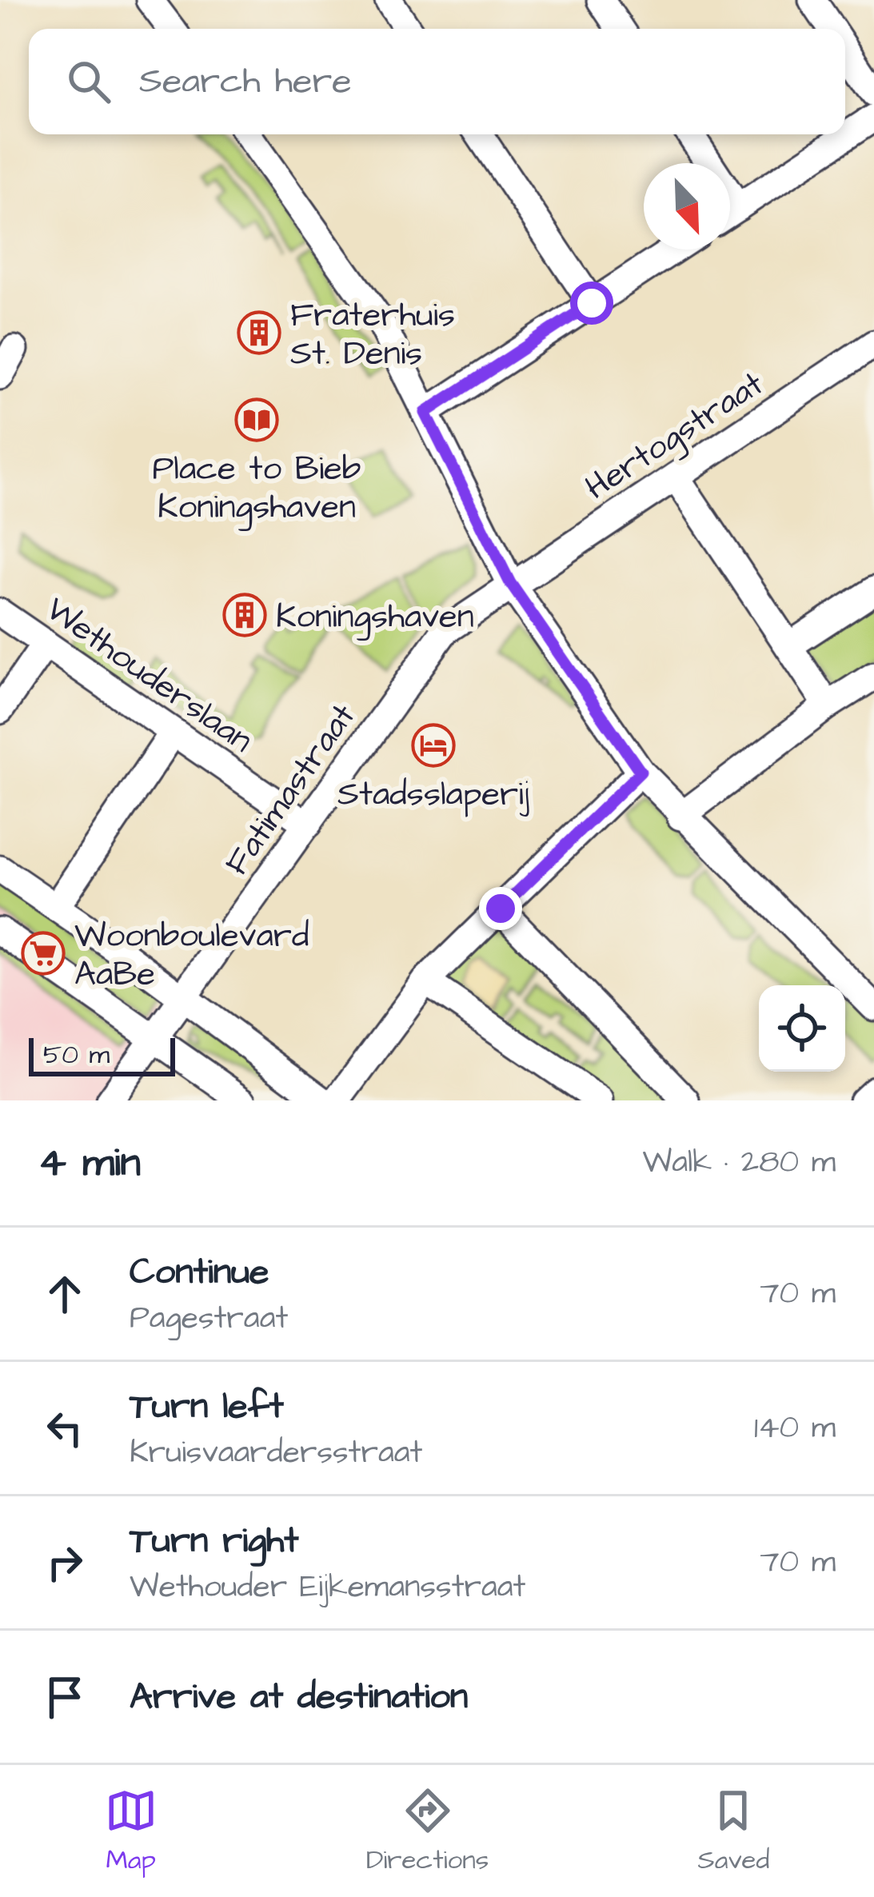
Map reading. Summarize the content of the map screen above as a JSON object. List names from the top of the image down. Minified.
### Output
{"streets":{"street":["Hertogstraat","Wethouderslaan","Fatimastraat"]},"crossings":[["Hertogstraat","Fatimastraat"],["Wethouderslaan","Fatimastraat"]],"places":{"building":["Fraterhuis St. Denis","Koningshaven"],"library":["Place to Bieb Koningshaven"],"hotel":["Stadsslaperij"],"supermarket":["Woonboulevard AaBe"]},"scale_bar":"50 m","north":"bottom right","page":{"search":"Search here","scale":"50 m","heading":["4 min","Walk · 280 m"],"list":[["Continue","Pagestraat","70 m"],["Turn left","Kruisvaardersstraat","140 m"],["Turn right","Wethouder Eijkemansstraat","70 m"],"Arrive at destination"],"nav":["Map","Directions","Saved"]}}
